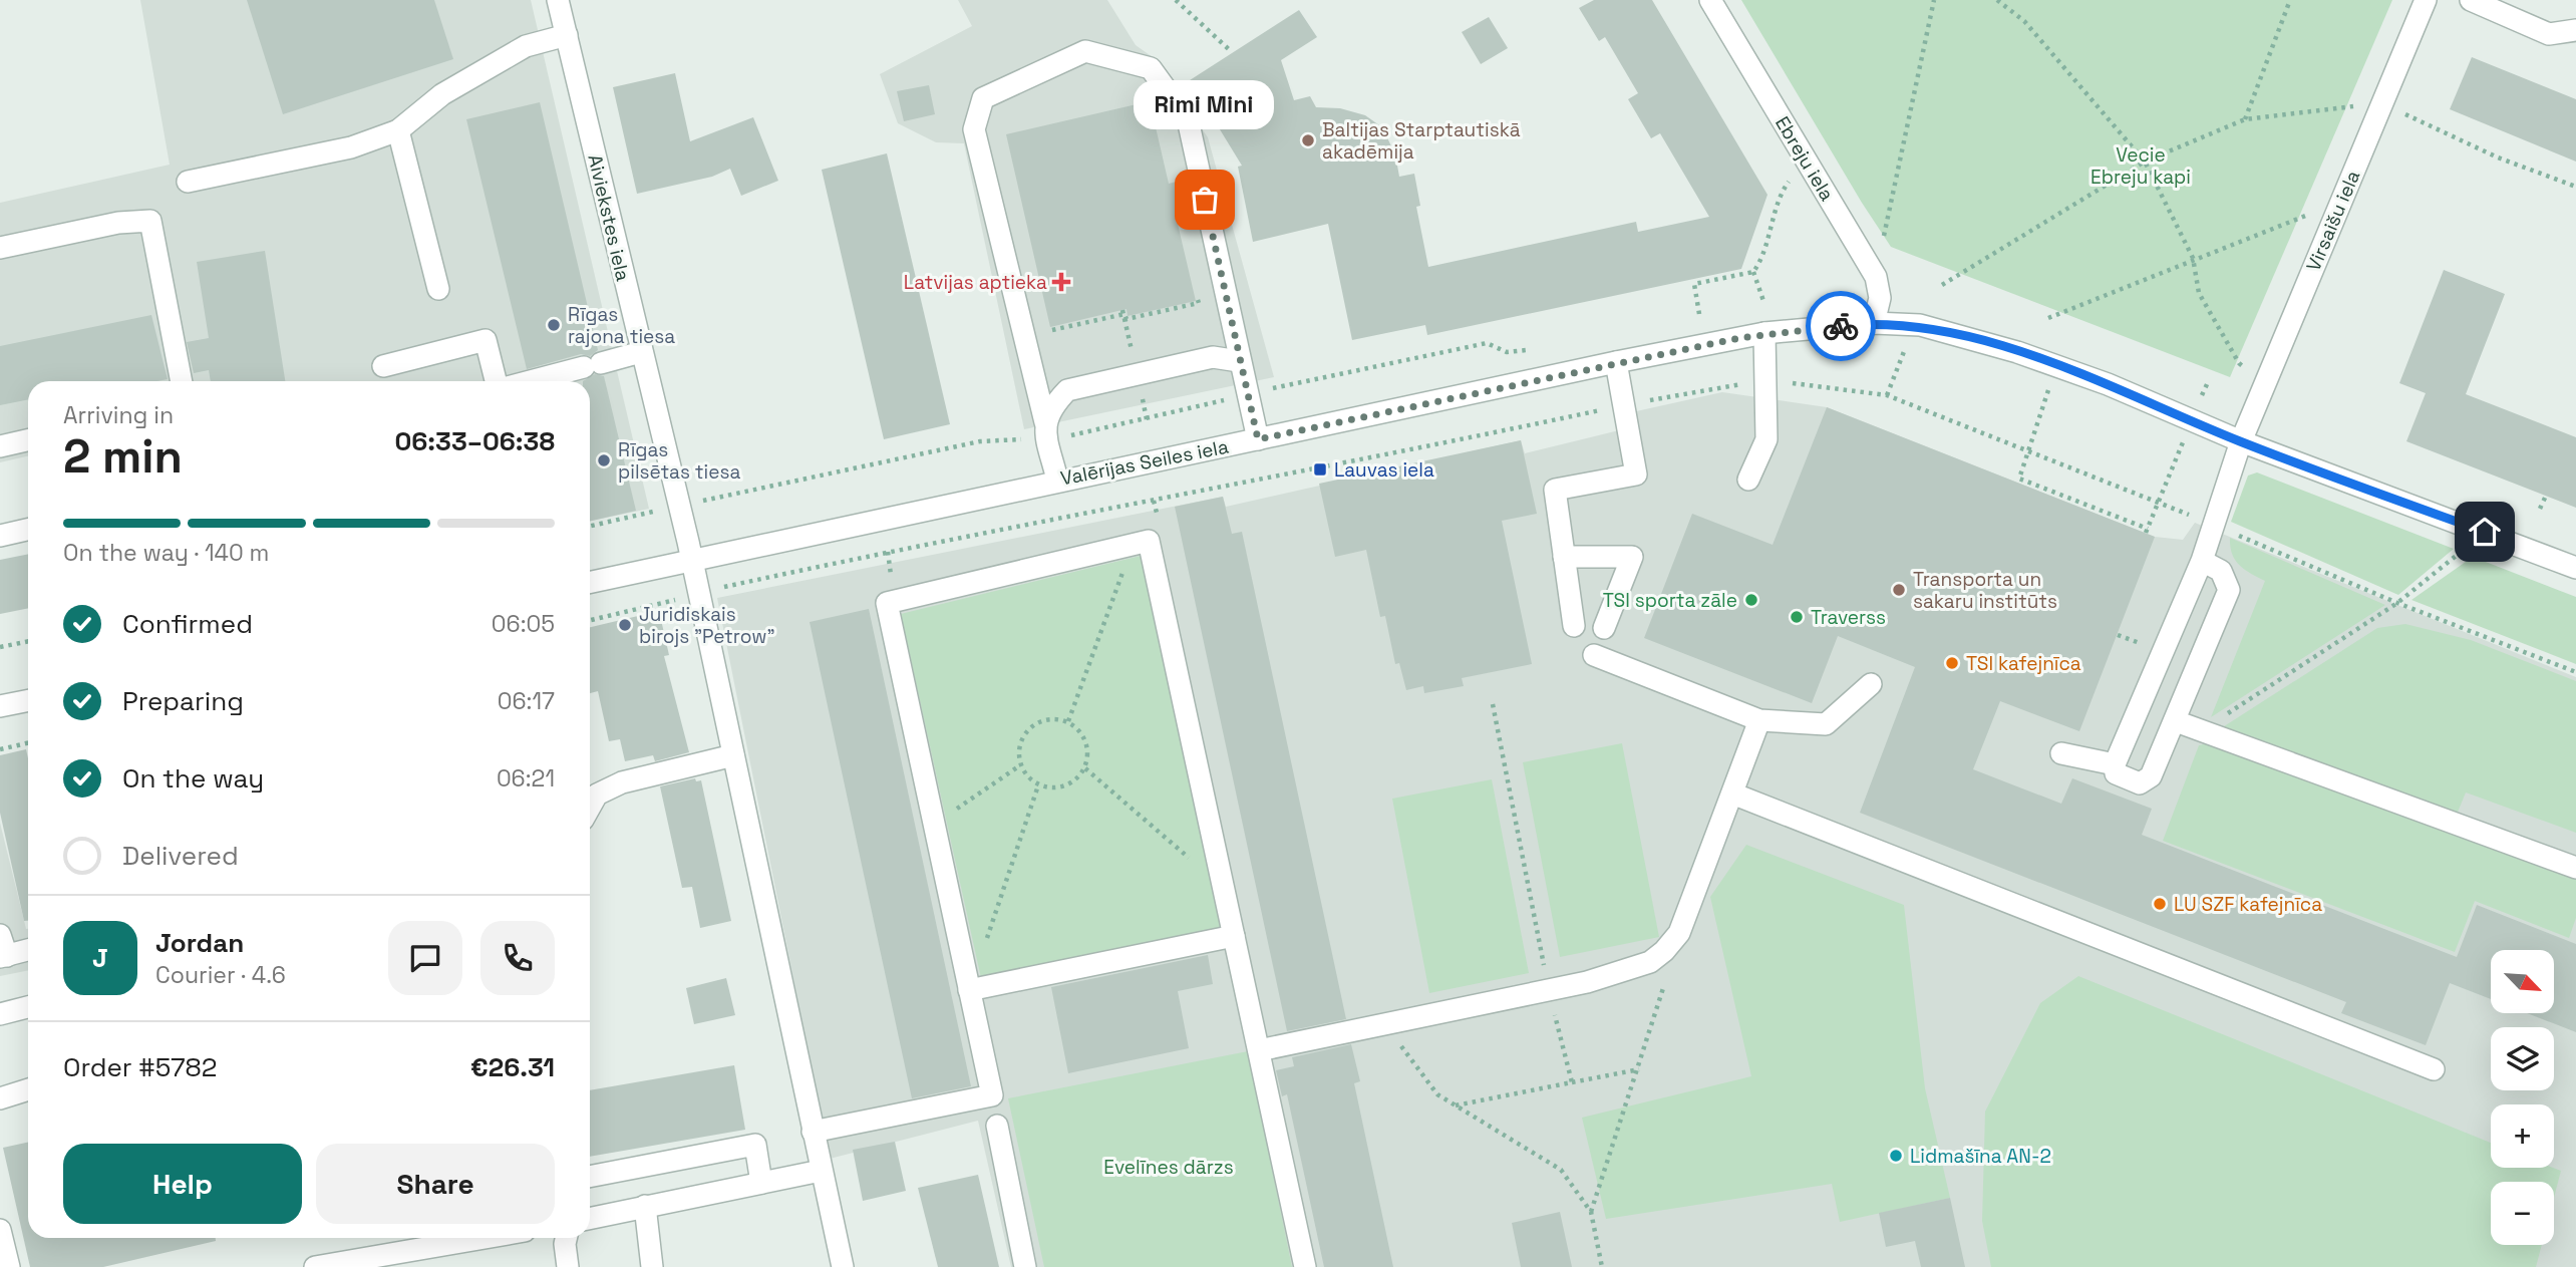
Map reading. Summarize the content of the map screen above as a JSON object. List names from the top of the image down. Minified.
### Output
{"streets":{"street":["Ebreju iela","Aiviekstes iela","Virsaišu iela","Valērijas Seiles iela"]},"crossings":[["Ebreju iela","Valērijas Seiles iela"],["Aiviekstes iela","Valērijas Seiles iela"]],"parks":["Vecie Ebreju kapi","Evelīnes dārzs"],"places":{"other":["Baltijas Starptautiskā akadēmija","Rimi Mini","Rīgas rajona tiesa","Rīgas pilsētas tiesa","Transporta un sakaru institūts","TSI sporta zāle","Traverss","Juridiskais birojs \"Petrow\"","TSI kafejnīca","LU SZF kafejnīca","Lidmašīna AN-2"],"health":["Latvijas aptieka"],"transit":["Lauvas iela"]},"north":"bottom right","page":{"bubble":"Rimi Mini","heading":["2 min","Arriving in","06:33–06:38"],"panel":["Jordan","Courier · 4.6","Order #5782","€26.31"],"bar":"On the way · 140 m","list":[["Confirmed","06:05"],["Preparing","06:17"],["On the way","06:21"],"Delivered"],"round":"J","map_buttons":["+","−"],"buttons":["Help","Share"]}}
